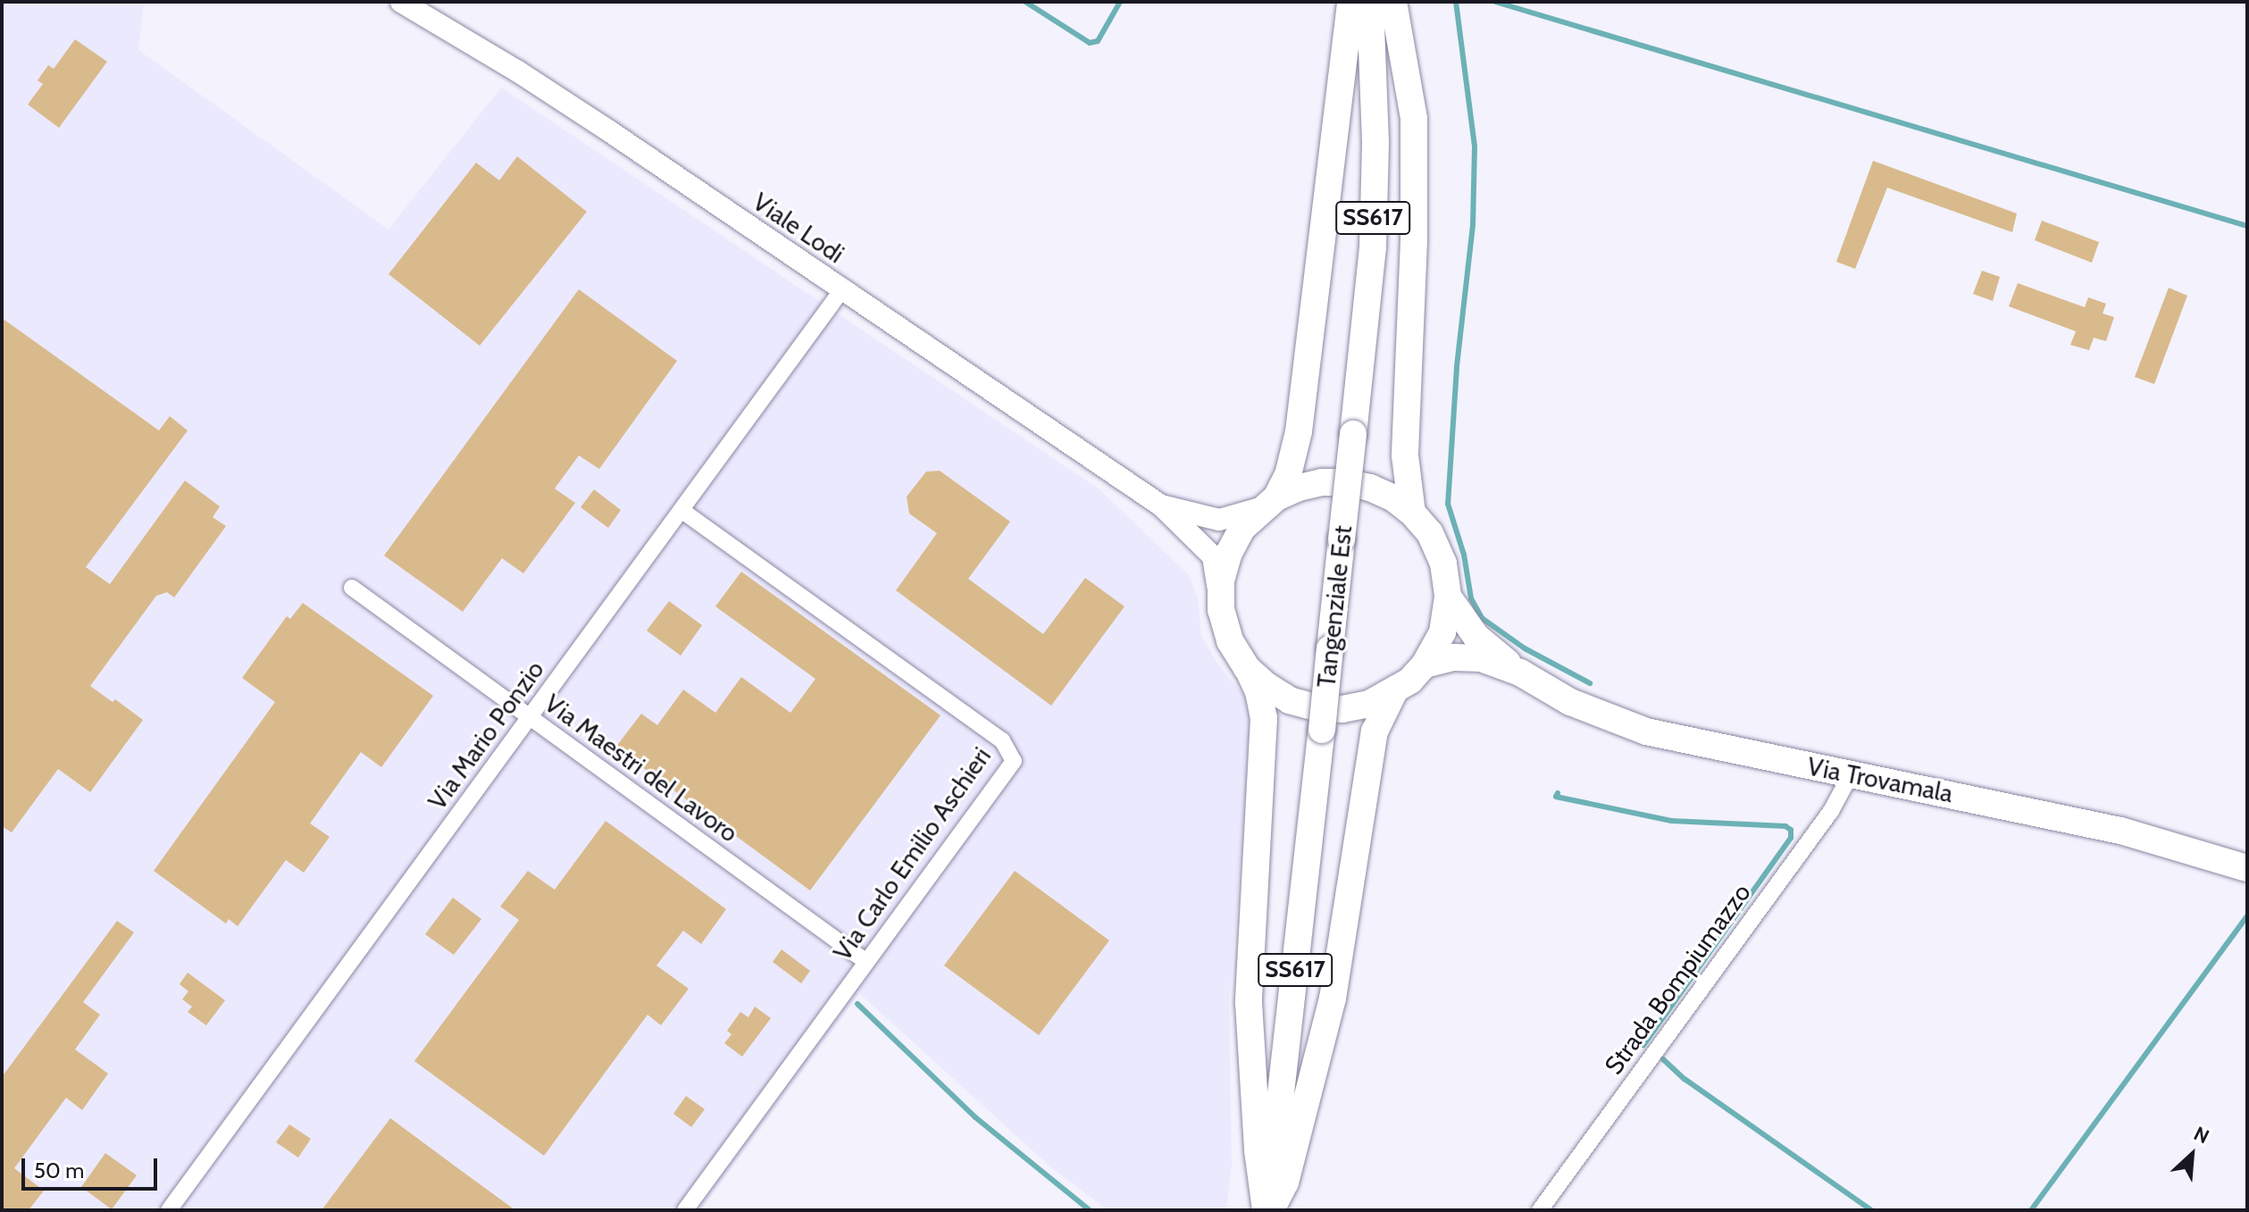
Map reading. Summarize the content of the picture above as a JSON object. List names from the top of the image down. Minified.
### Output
{"streets":{"main road":["SS617","Tangenziale Est","Via Trovamala"],"street":["Viale Lodi","Via Mario Ponzio","Via Maestri del Lavoro","Via Carlo Emilio Aschieri","Strada Bompiumazzo"]},"crossings":[["Viale Lodi","Via Mario Ponzio"],["Viale Lodi","Via Trovamala"],["Via Mario Ponzio","Via Maestri del Lavoro"],["Via Mario Ponzio","Via Carlo Emilio Aschieri"],["Via Maestri del Lavoro","Via Carlo Emilio Aschieri"],["Via Trovamala","Strada Bompiumazzo"]],"scale_bar":"50 m","north":"top right"}
